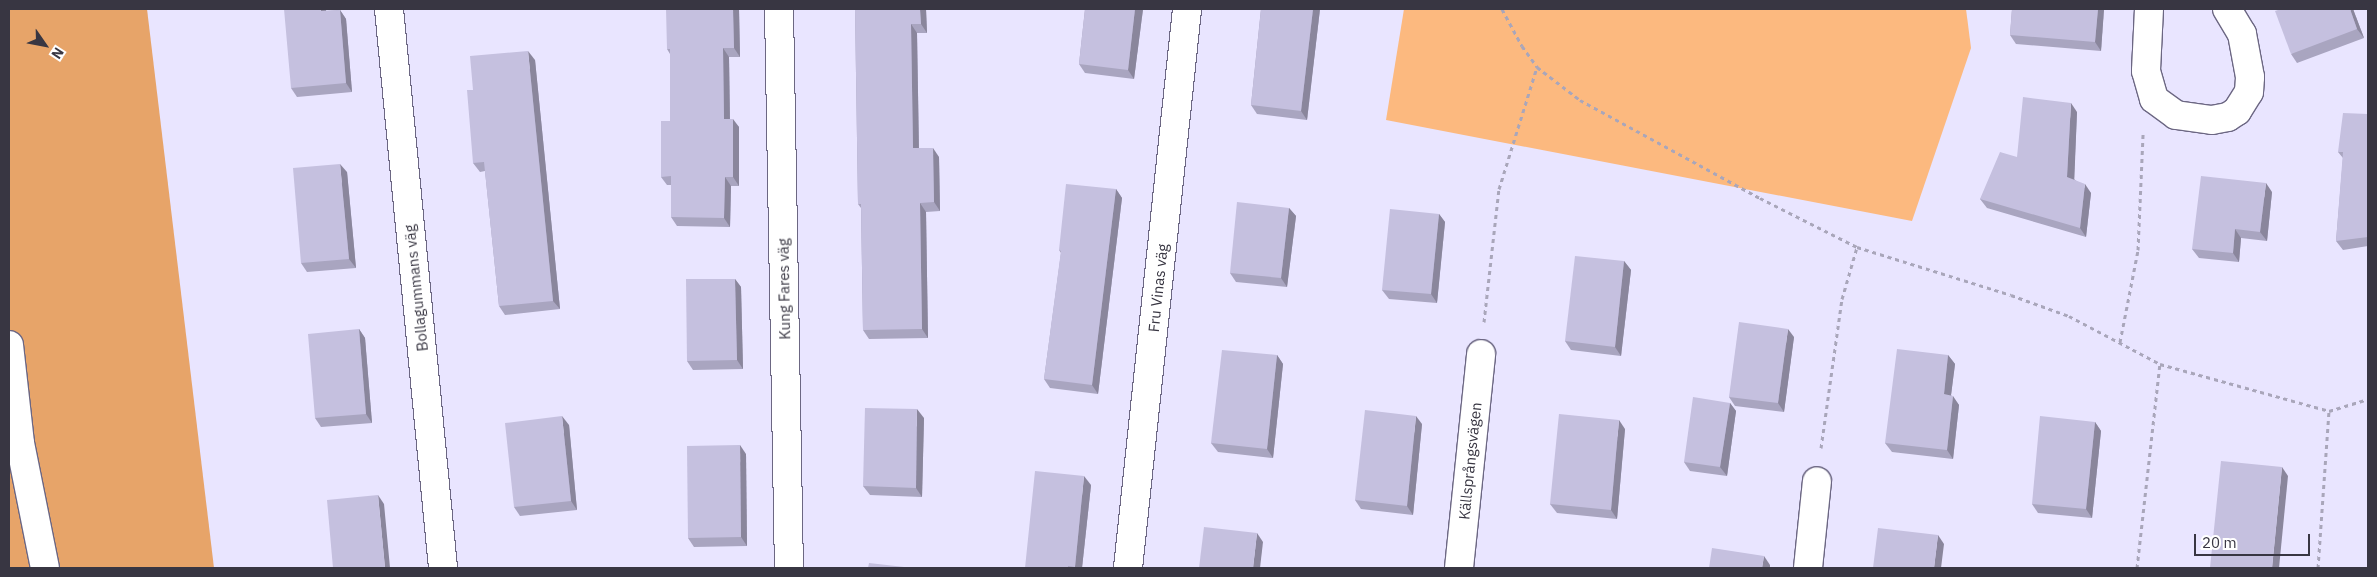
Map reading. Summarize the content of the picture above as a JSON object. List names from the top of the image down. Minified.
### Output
{"streets":{"street":["Bollagummans väg","Fru Vinas väg","Kung Fares väg","Källsprångsvägen"]},"scale_bar":"20 m","north":"bottom right"}
